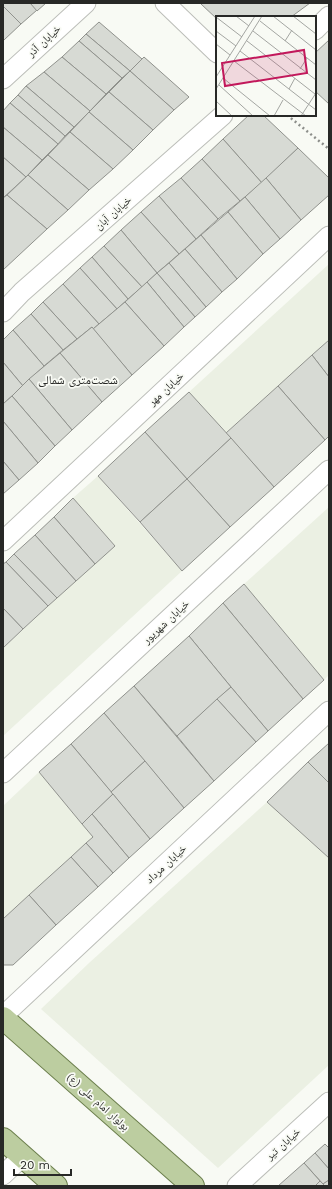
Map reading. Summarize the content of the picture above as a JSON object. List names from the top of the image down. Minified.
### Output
{"streets":{"main road":["بولوار امام علی (ع)"],"street":["خیابان آذر","خیابان آبان","خیابان مهر","خیابان شهریور","خیابان مرداد","خیابان تیر"]},"crossings":[["خیابان مرداد","بولوار امام علی (ع)"]],"districts":["شصت‌متری شمالی"],"scale_bar":"20 m"}
